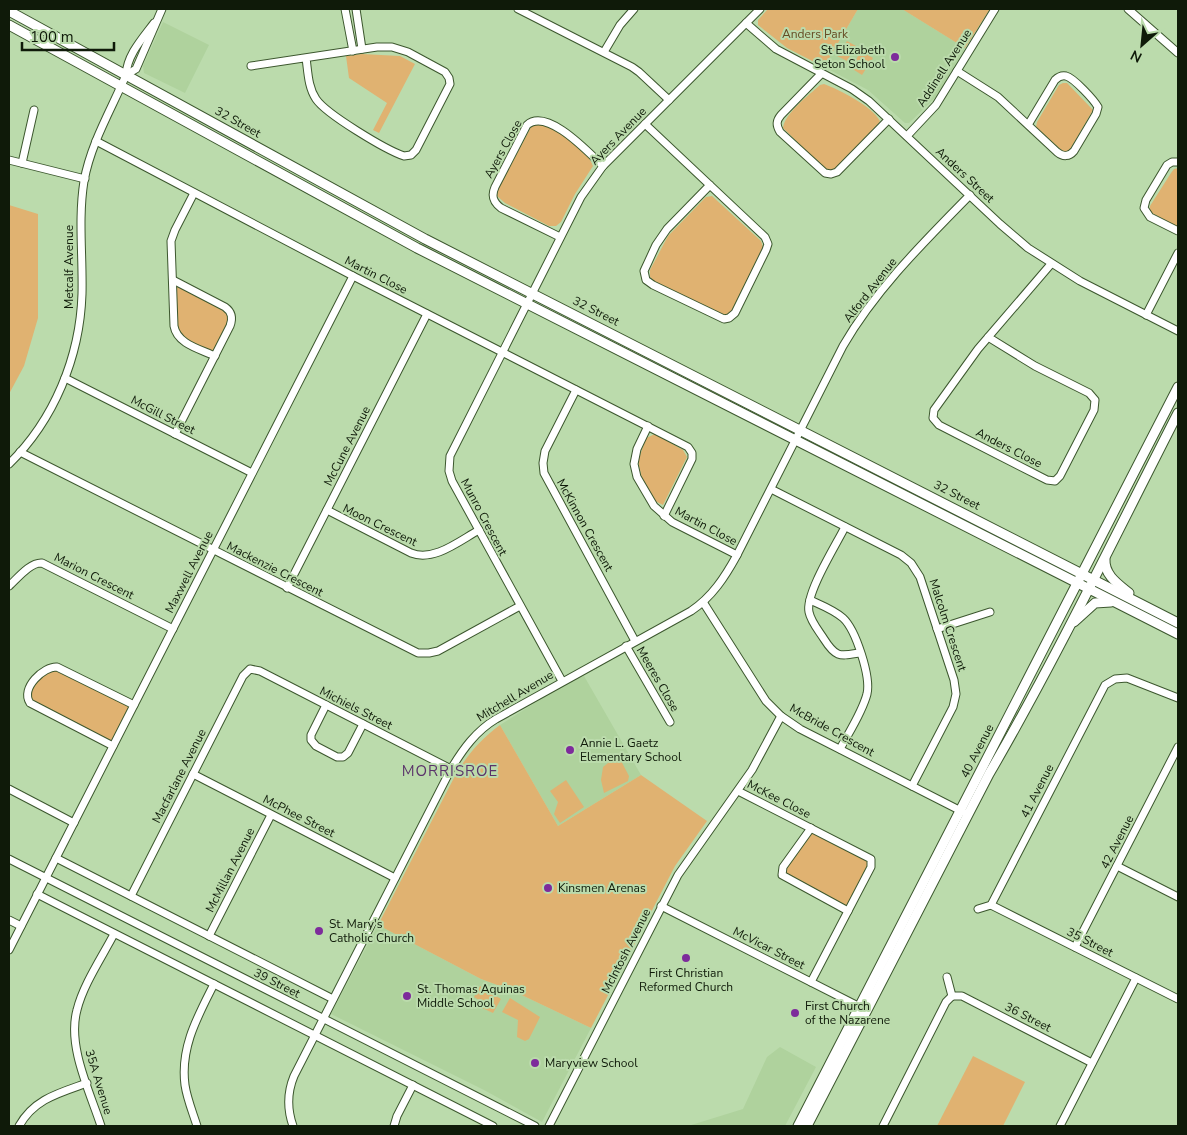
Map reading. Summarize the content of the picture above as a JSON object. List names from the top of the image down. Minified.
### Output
{"streets":{"main road":["32 Street","40 Avenue"],"street":["Addinell Avenue","Ayers Avenue","Ayers Close","Anders Street","Metcalf Avenue","Martin Close","Alford Avenue","McGill Street","McCune Avenue","Anders Close","Munro Crescent","Moon Crescent","McKinnon Crescent","Mackenzie Crescent","Maxwell Avenue","Marion Crescent","Malcolm Crescent","Meeres Close","Mitchell Avenue","Michiels Street","McBride Crescent","Macfarlane Avenue","41 Avenue","McKee Close","McPhee Street","42 Avenue","McMillan Avenue","35 Street","McVicar Street","McIntosh Avenue","39 Street","36 Street","35A Avenue"]},"crossings":[["Addinell Avenue","Anders Street"],["32 Street","Ayers Avenue"],["32 Street","Metcalf Avenue"],["32 Street","Alford Avenue"],["32 Street","Munro Crescent"],["32 Street","Mitchell Avenue"],["32 Street","40 Avenue"],["Ayers Avenue","Ayers Close"],["Ayers Avenue","Anders Street"],["Ayers Avenue","Munro Crescent"],["Anders Street","Alford Avenue"],["Anders Street","Anders Close"],["Metcalf Avenue","Martin Close"],["Metcalf Avenue","McGill Street"],["Metcalf Avenue","Mackenzie Crescent"],["Martin Close","McCune Avenue"],["Martin Close","Munro Crescent"],["Martin Close","McKinnon Crescent"],["Martin Close","Maxwell Avenue"],["Martin Close","Mitchell Avenue"],["Alford Avenue","Mitchell Avenue"],["McGill Street","Maxwell Avenue"],["McCune Avenue","Moon Crescent"],["McCune Avenue","Mackenzie Crescent"],["Munro Crescent","Moon Crescent"],["Munro Crescent","Mackenzie Crescent"],["Munro Crescent","Mitchell Avenue"],["McKinnon Crescent","Mitchell Avenue"],["Mackenzie Crescent","Maxwell Avenue"],["Maxwell Avenue","Marion Crescent"],["Maxwell Avenue","39 Street"],["Malcolm Crescent","Mitchell Avenue"],["Malcolm Crescent","McBride Crescent"],["Meeres Close","Mitchell Avenue"],["Mitchell Avenue","Michiels Street"],["Mitchell Avenue","McBride Crescent"],["Mitchell Avenue","McPhee Street"],["Mitchell Avenue","39 Street"],["Michiels Street","Macfarlane Avenue"],["McBride Crescent","40 Avenue"],["McBride Crescent","McIntosh Avenue"],["40 Avenue","McVicar Street"],["Macfarlane Avenue","McPhee Street"],["Macfarlane Avenue","39 Street"],["41 Avenue","35 Street"],["McKee Close","McVicar Street"],["McKee Close","McIntosh Avenue"],["McPhee Street","McMillan Avenue"],["42 Avenue","35 Street"],["McMillan Avenue","39 Street"],["McVicar Street","McIntosh Avenue"]],"districts":["MORRISROE"],"parks":["Anders Park"],"places":["St Elizabeth Seton School","Annie L. Gaetz Elementary School","Kinsmen Arenas","St. Mary's Catholic Church","First Christian Reformed Church","St. Thomas Aquinas Middle School","First Church of the Nazarene","Maryview School"],"scale_bar":"100 m","north":"bottom left"}
